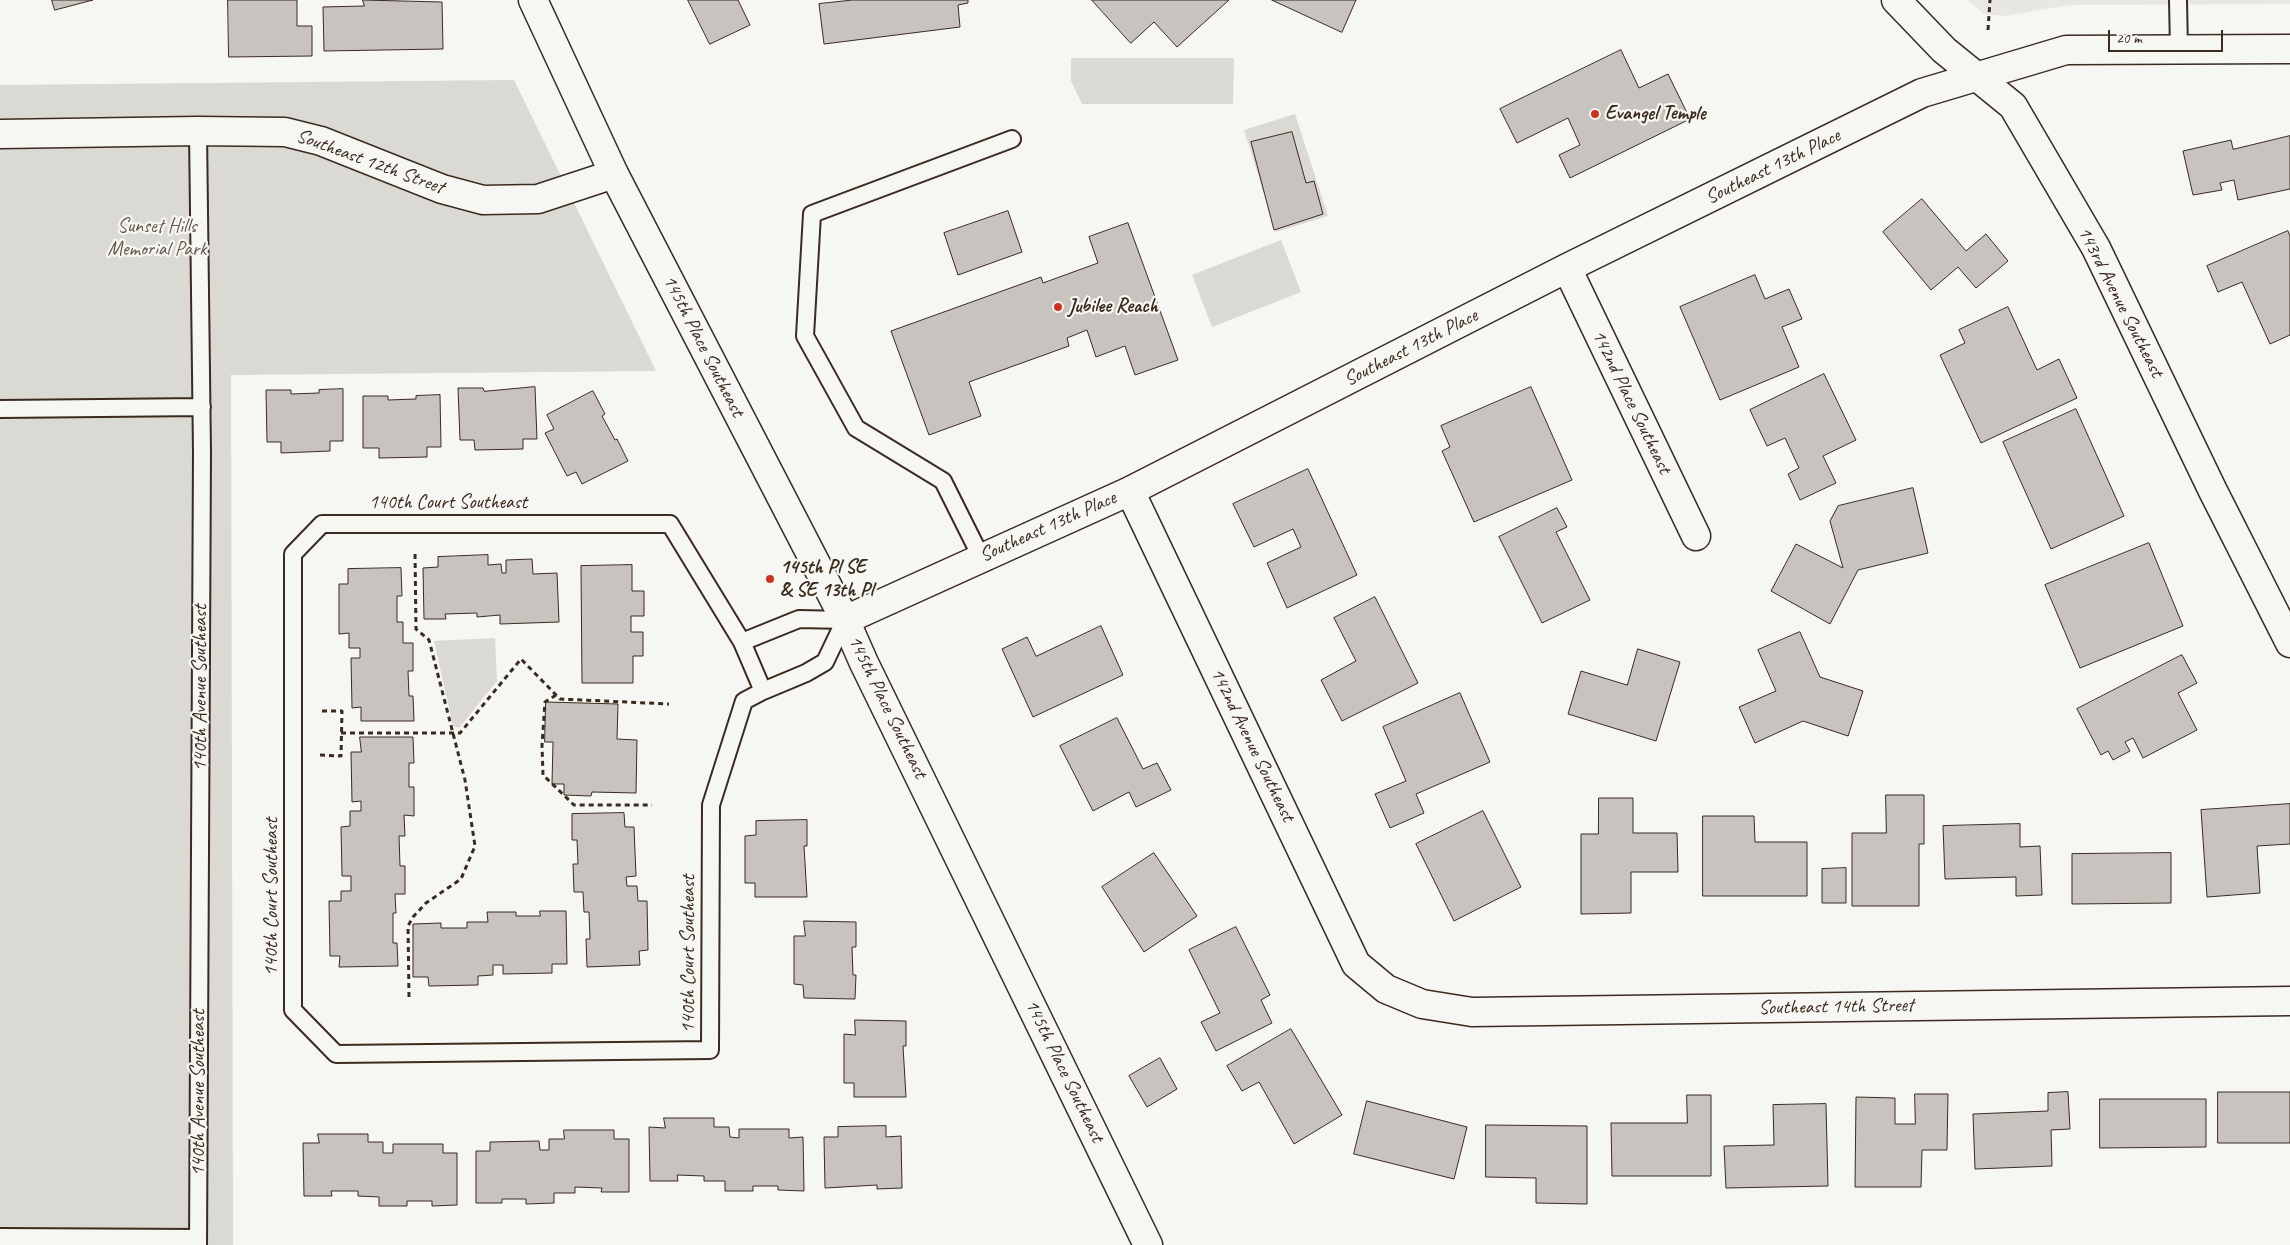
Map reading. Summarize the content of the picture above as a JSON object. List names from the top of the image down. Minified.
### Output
{"streets":{"street":["Southeast 12th Street","Southeast 13th Place","143rd Avenue Southeast","145th Place Southeast","142nd Place Southeast","142nd Avenue Southeast","Southeast 14th Street"],"lane":["140th Court Southeast","140th Avenue Southeast"]},"crossings":[["Southeast 12th Street","145th Place Southeast"],["Southeast 12th Street","140th Avenue Southeast"],["Southeast 13th Place","143rd Avenue Southeast"],["Southeast 13th Place","145th Place Southeast"],["Southeast 13th Place","142nd Place Southeast"],["Southeast 13th Place","140th Court Southeast"],["Southeast 13th Place","142nd Avenue Southeast"],["145th Place Southeast","140th Court Southeast"],["142nd Avenue Southeast","Southeast 14th Street"]],"parks":["Sunset Hills Memorial Park"],"places":["Evangel Temple","Jubilee Reach","145th Pl SE & SE 13th Pl"],"scale_bar":"20 m"}
